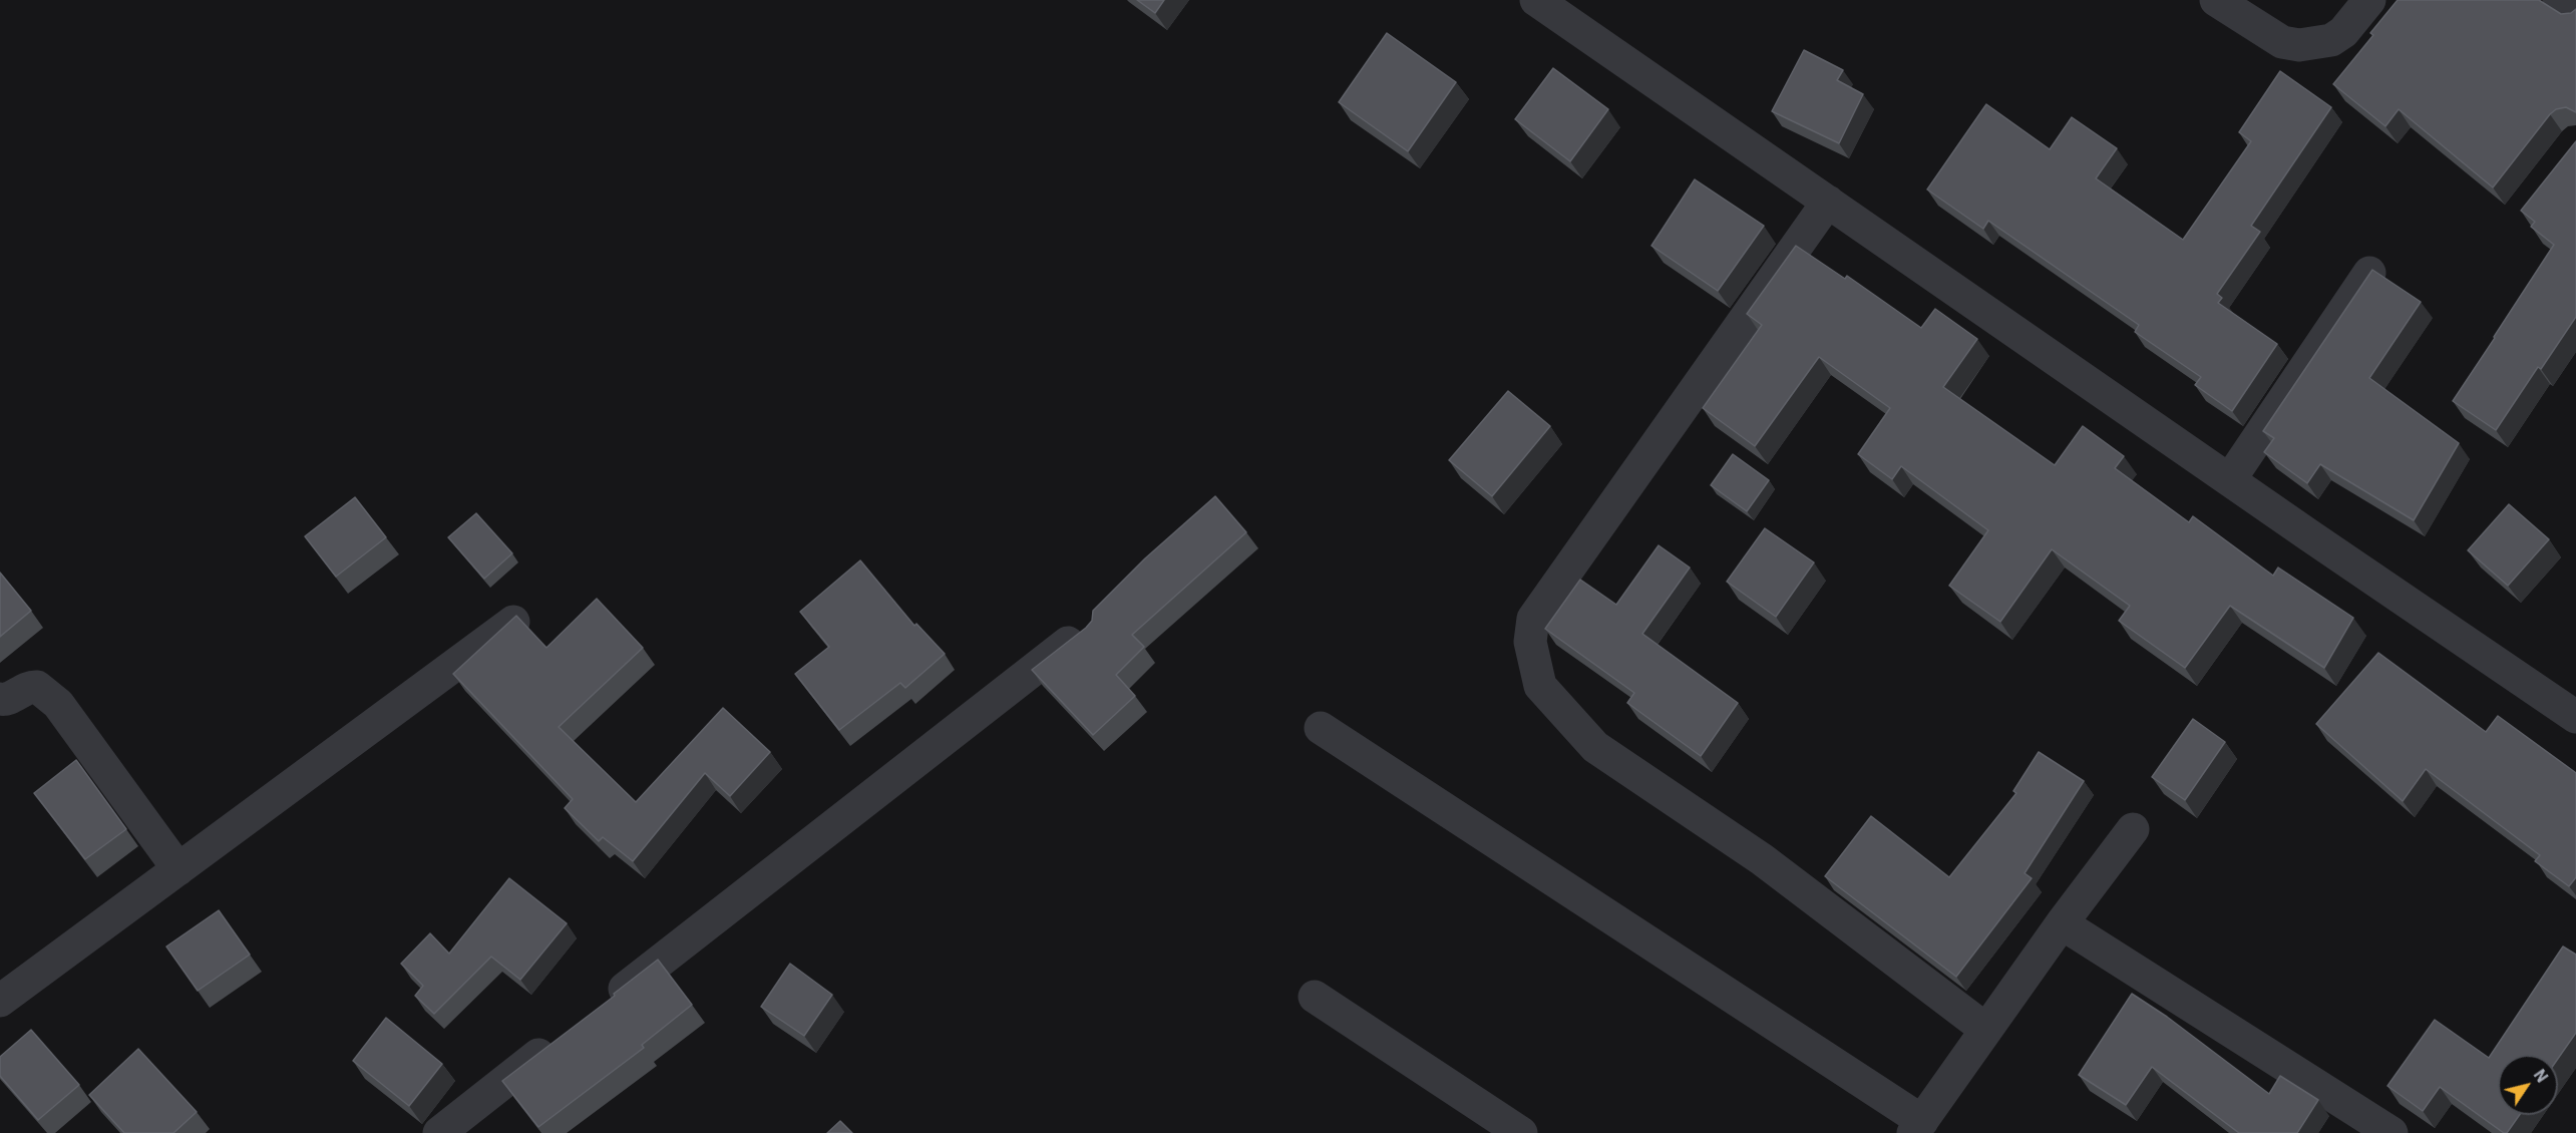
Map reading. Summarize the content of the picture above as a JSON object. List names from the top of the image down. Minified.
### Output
{"north":"top right"}
